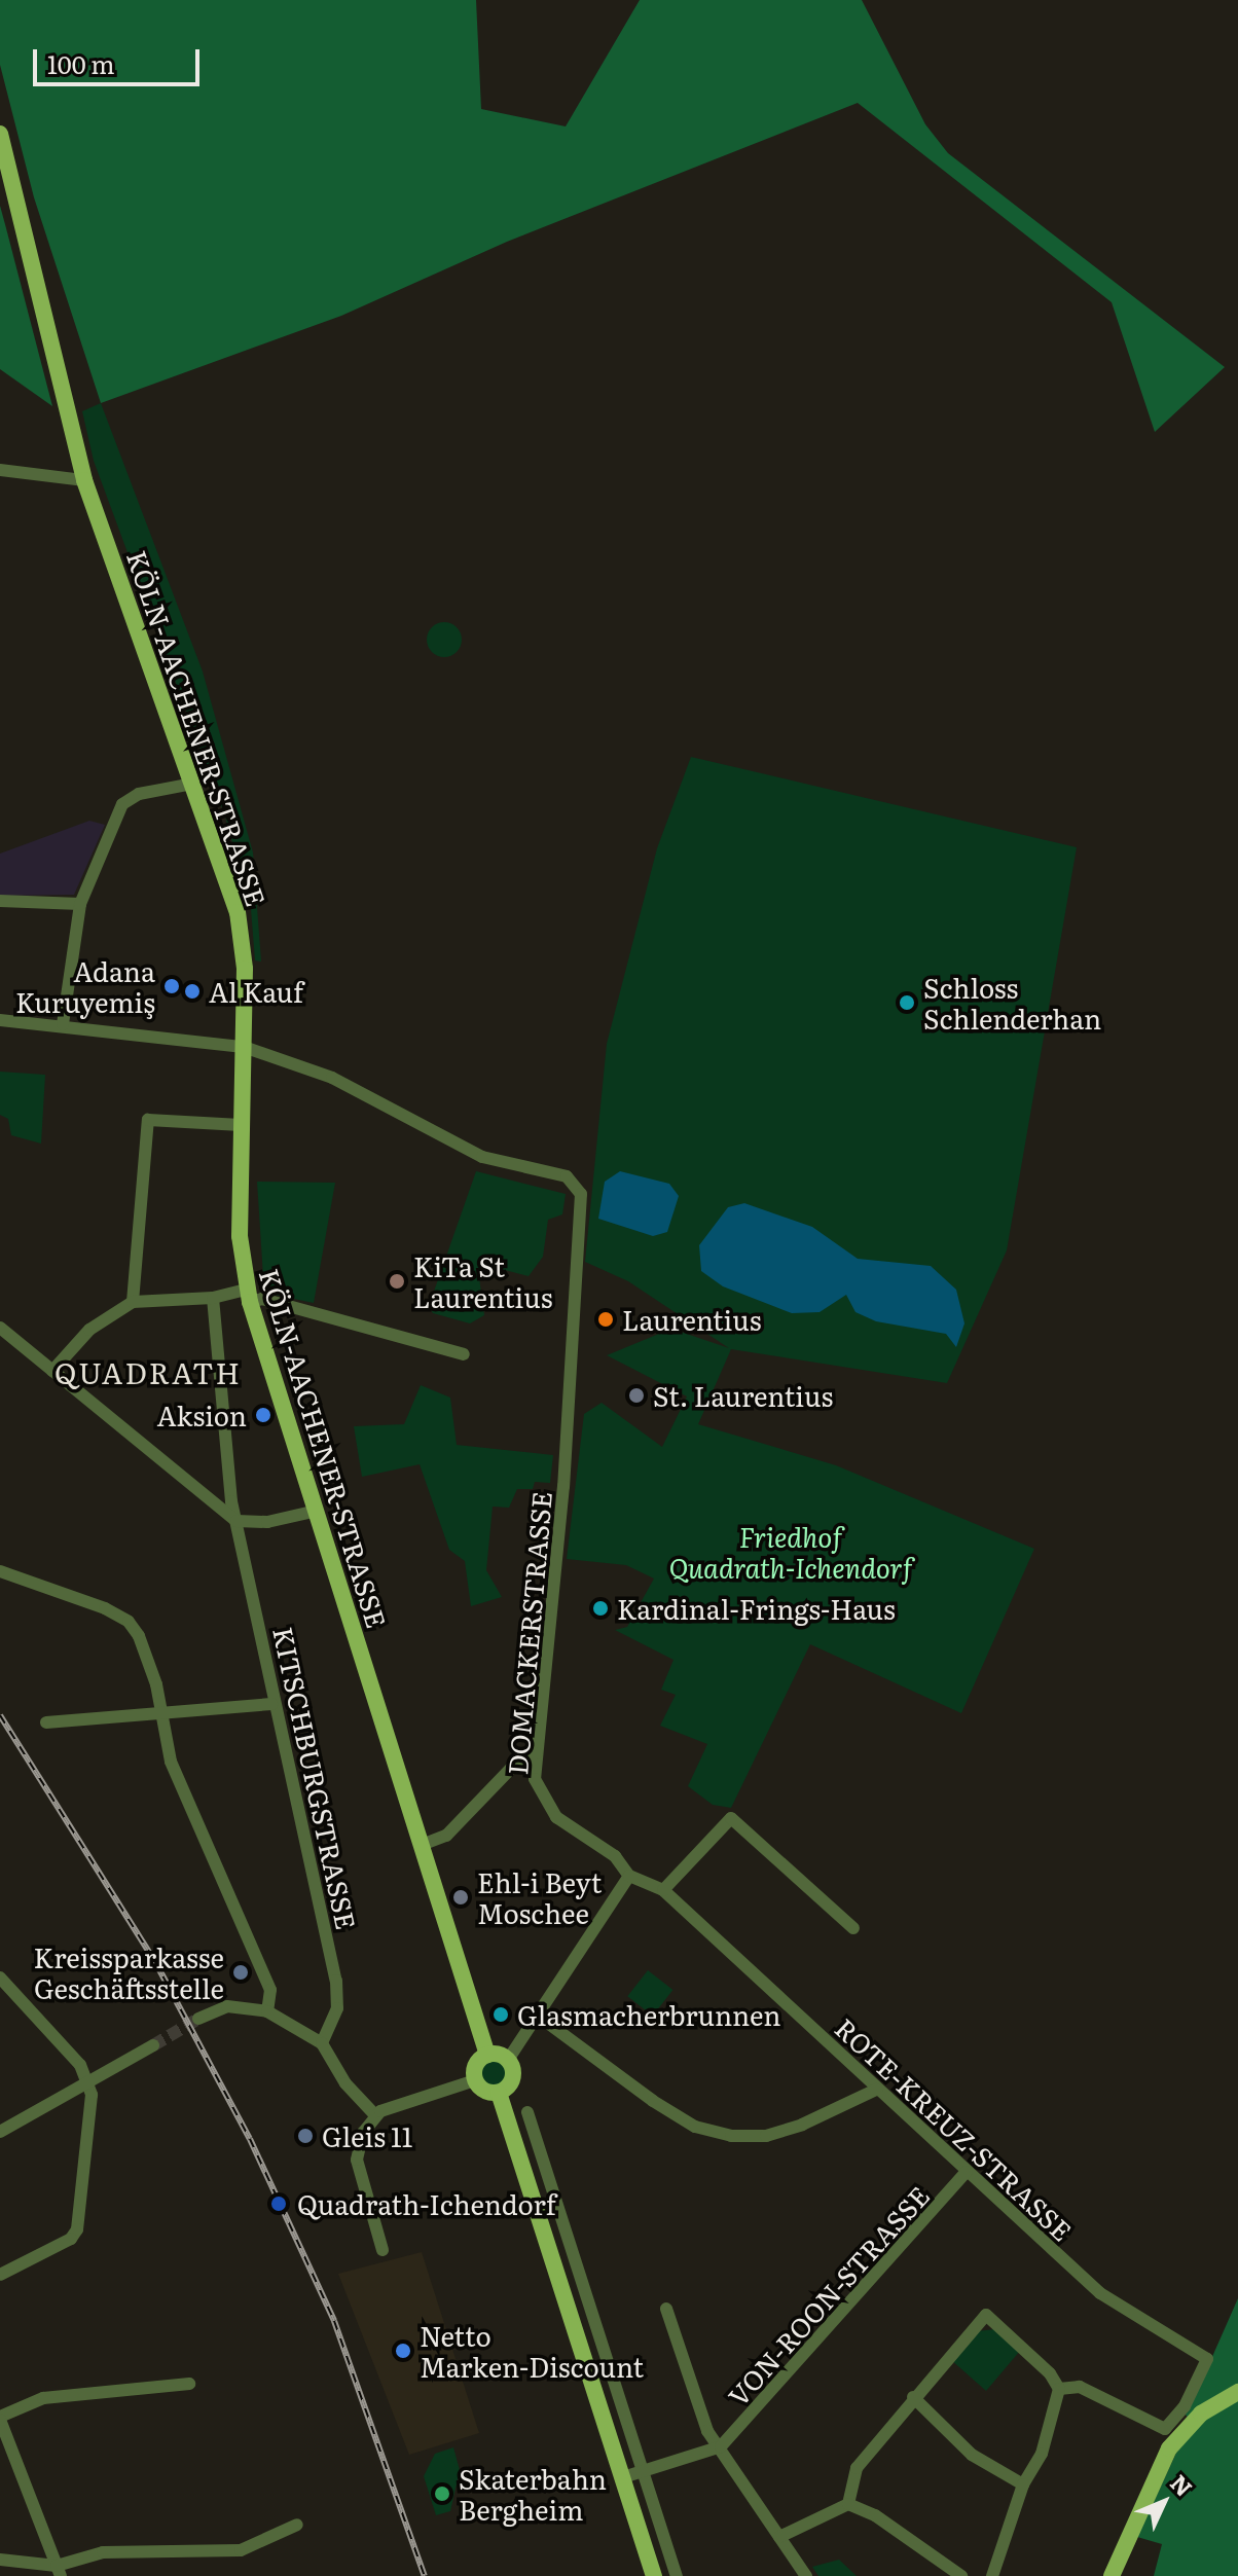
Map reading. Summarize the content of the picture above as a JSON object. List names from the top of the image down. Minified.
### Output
{"streets":{"main road":["KÖLN-AACHENER-STRASSE"],"street":["DOMACKERSTRASSE","KITSCHBURGSTRASSE","ROTE-KREUZ-STRASSE","VON-ROON-STRASSE"]},"crossings":[["KÖLN-AACHENER-STRASSE","DOMACKERSTRASSE"],["DOMACKERSTRASSE","ROTE-KREUZ-STRASSE"],["ROTE-KREUZ-STRASSE","VON-ROON-STRASSE"]],"districts":["QUADRATH"],"parks":["Friedhof Quadrath-Ichendorf"],"places":["Adana Kuruyemiş","Al Kauf","Schloss Schlenderhan","KiTa St Laurentius","Laurentius","St. Laurentius","Aksion","Kardinal-Frings-Haus","Ehl-i Beyt Moschee","Kreissparkasse Geschäftsstelle","Glasmacherbrunnen","Gleis 11","Quadrath-Ichendorf","Netto Marken-Discount","Skaterbahn Bergheim"],"scale_bar":"100 m","north":"top right"}
